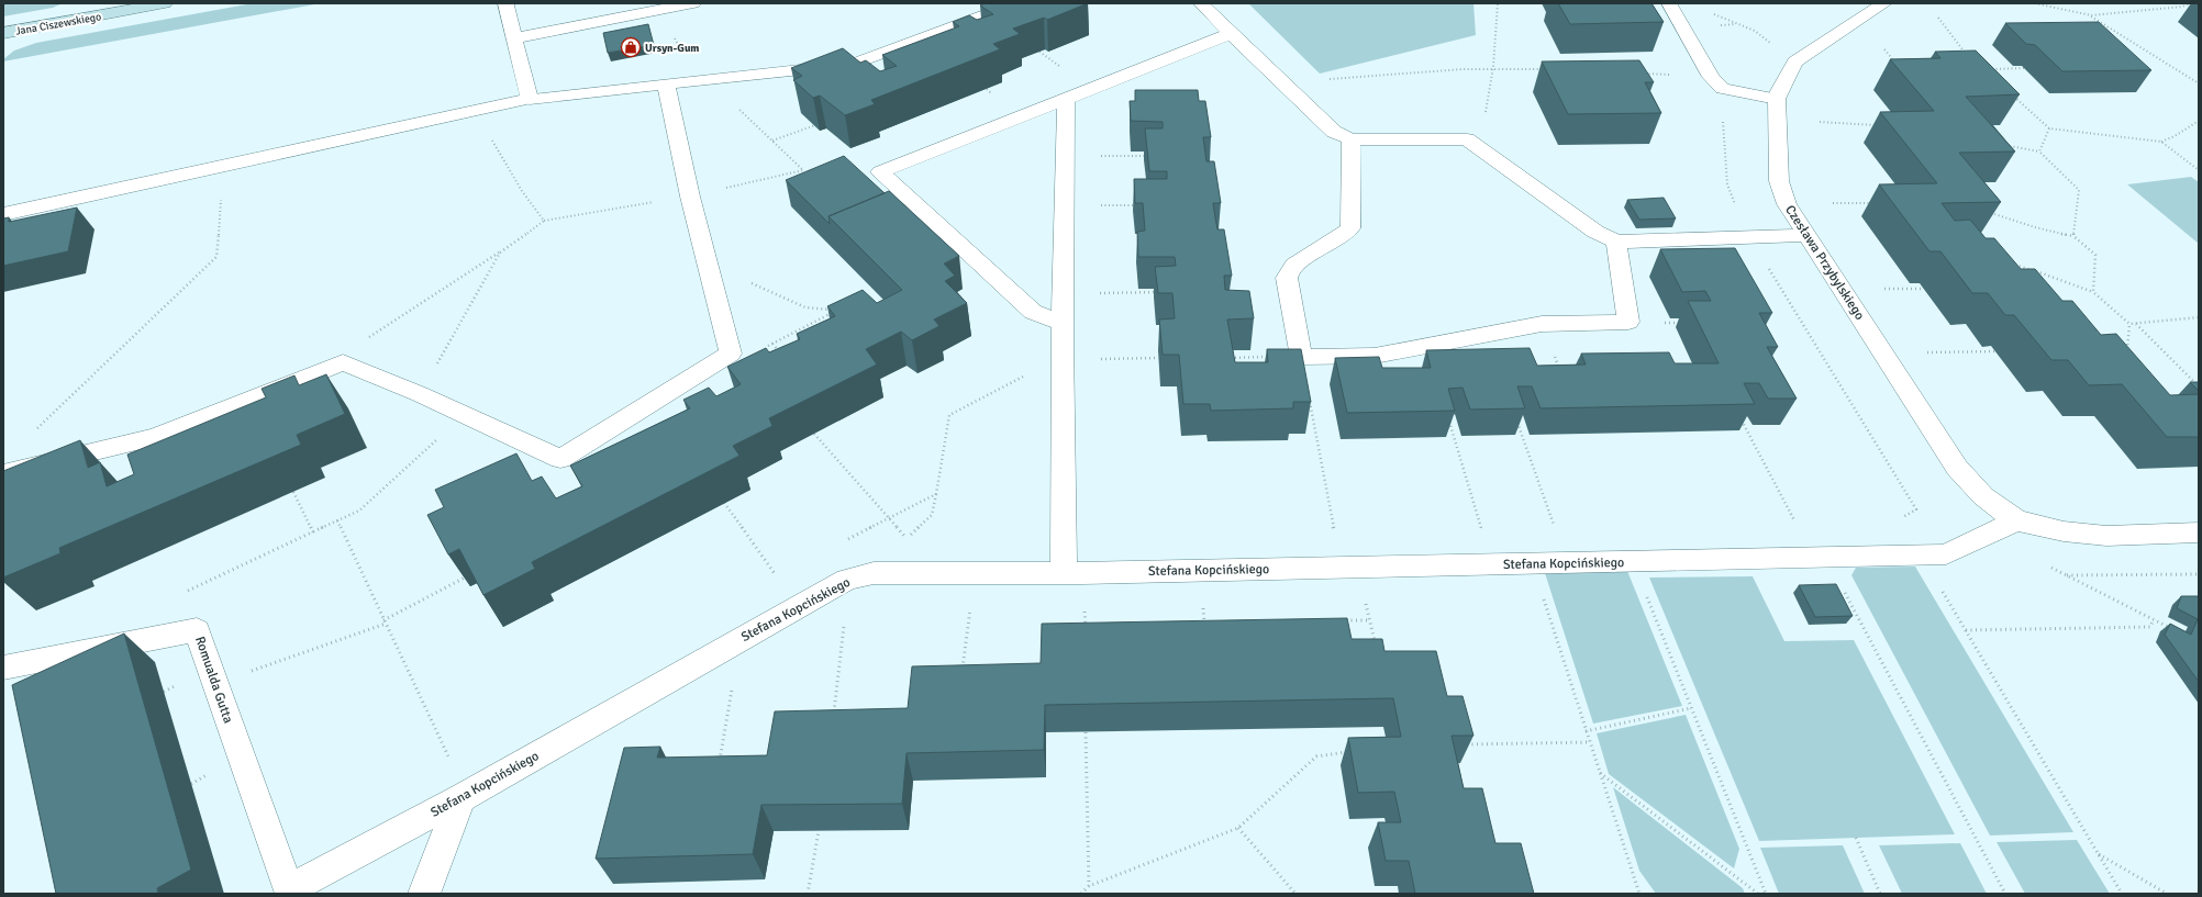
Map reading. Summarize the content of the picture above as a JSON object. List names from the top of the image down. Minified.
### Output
{"streets":{"street":["Jana Ciszewskiego","Czesława Przybylskiego","Stefana Kopcińskiego","Romualda Gutta"]},"crossings":[["Czesława Przybylskiego","Stefana Kopcińskiego"],["Stefana Kopcińskiego","Romualda Gutta"]],"places":{"shop":["Ursyn-Gum"]}}
